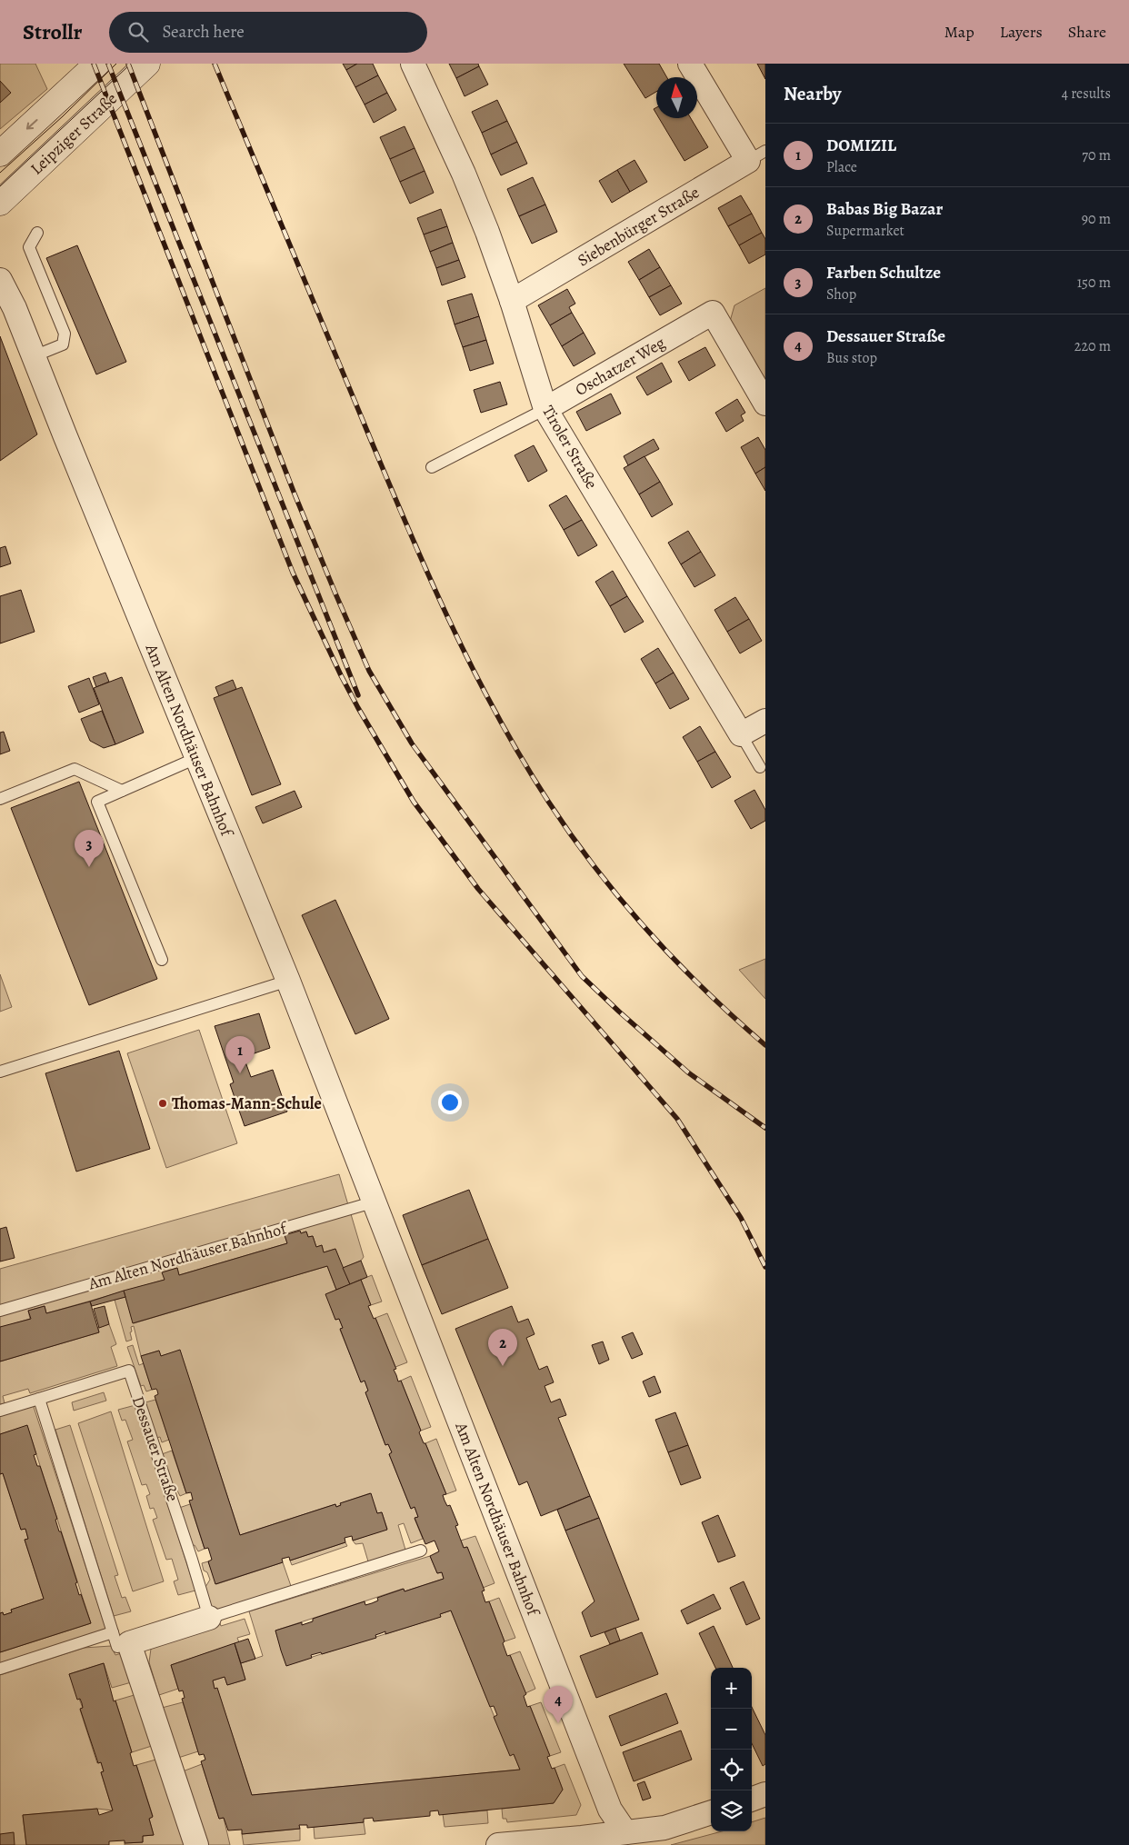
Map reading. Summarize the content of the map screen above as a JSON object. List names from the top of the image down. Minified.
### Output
{"streets":{"main road":["Leipziger Straße"],"street":["Siebenbürger Straße","Oschatzer Weg","Tiroler Straße","Am Alten Nordhäuser Bahnhof"],"lane":["Dessauer Straße"]},"crossings":[["Siebenbürger Straße","Tiroler Straße"],["Oschatzer Weg","Tiroler Straße"]],"places":["Thomas-Mann-Schule"],"north":"top","page":{"header":"Strollr","search":"Search here","nav":["Map","Layers","Share"],"heading":["Nearby","4 results"],"list":[{"mark":"1","name":"DOMIZIL","note":"Place","value":"70 m"},{"mark":"2","name":"Babas Big Bazar","note":"Supermarket","value":"90 m"},{"mark":"3","name":"Farben Schultze","note":"Shop","value":"150 m"},{"mark":"4","name":"Dessauer Straße","note":"Bus stop","value":"220 m"}],"pins":["3","1","2","4"],"map_buttons":["+","−"]}}
